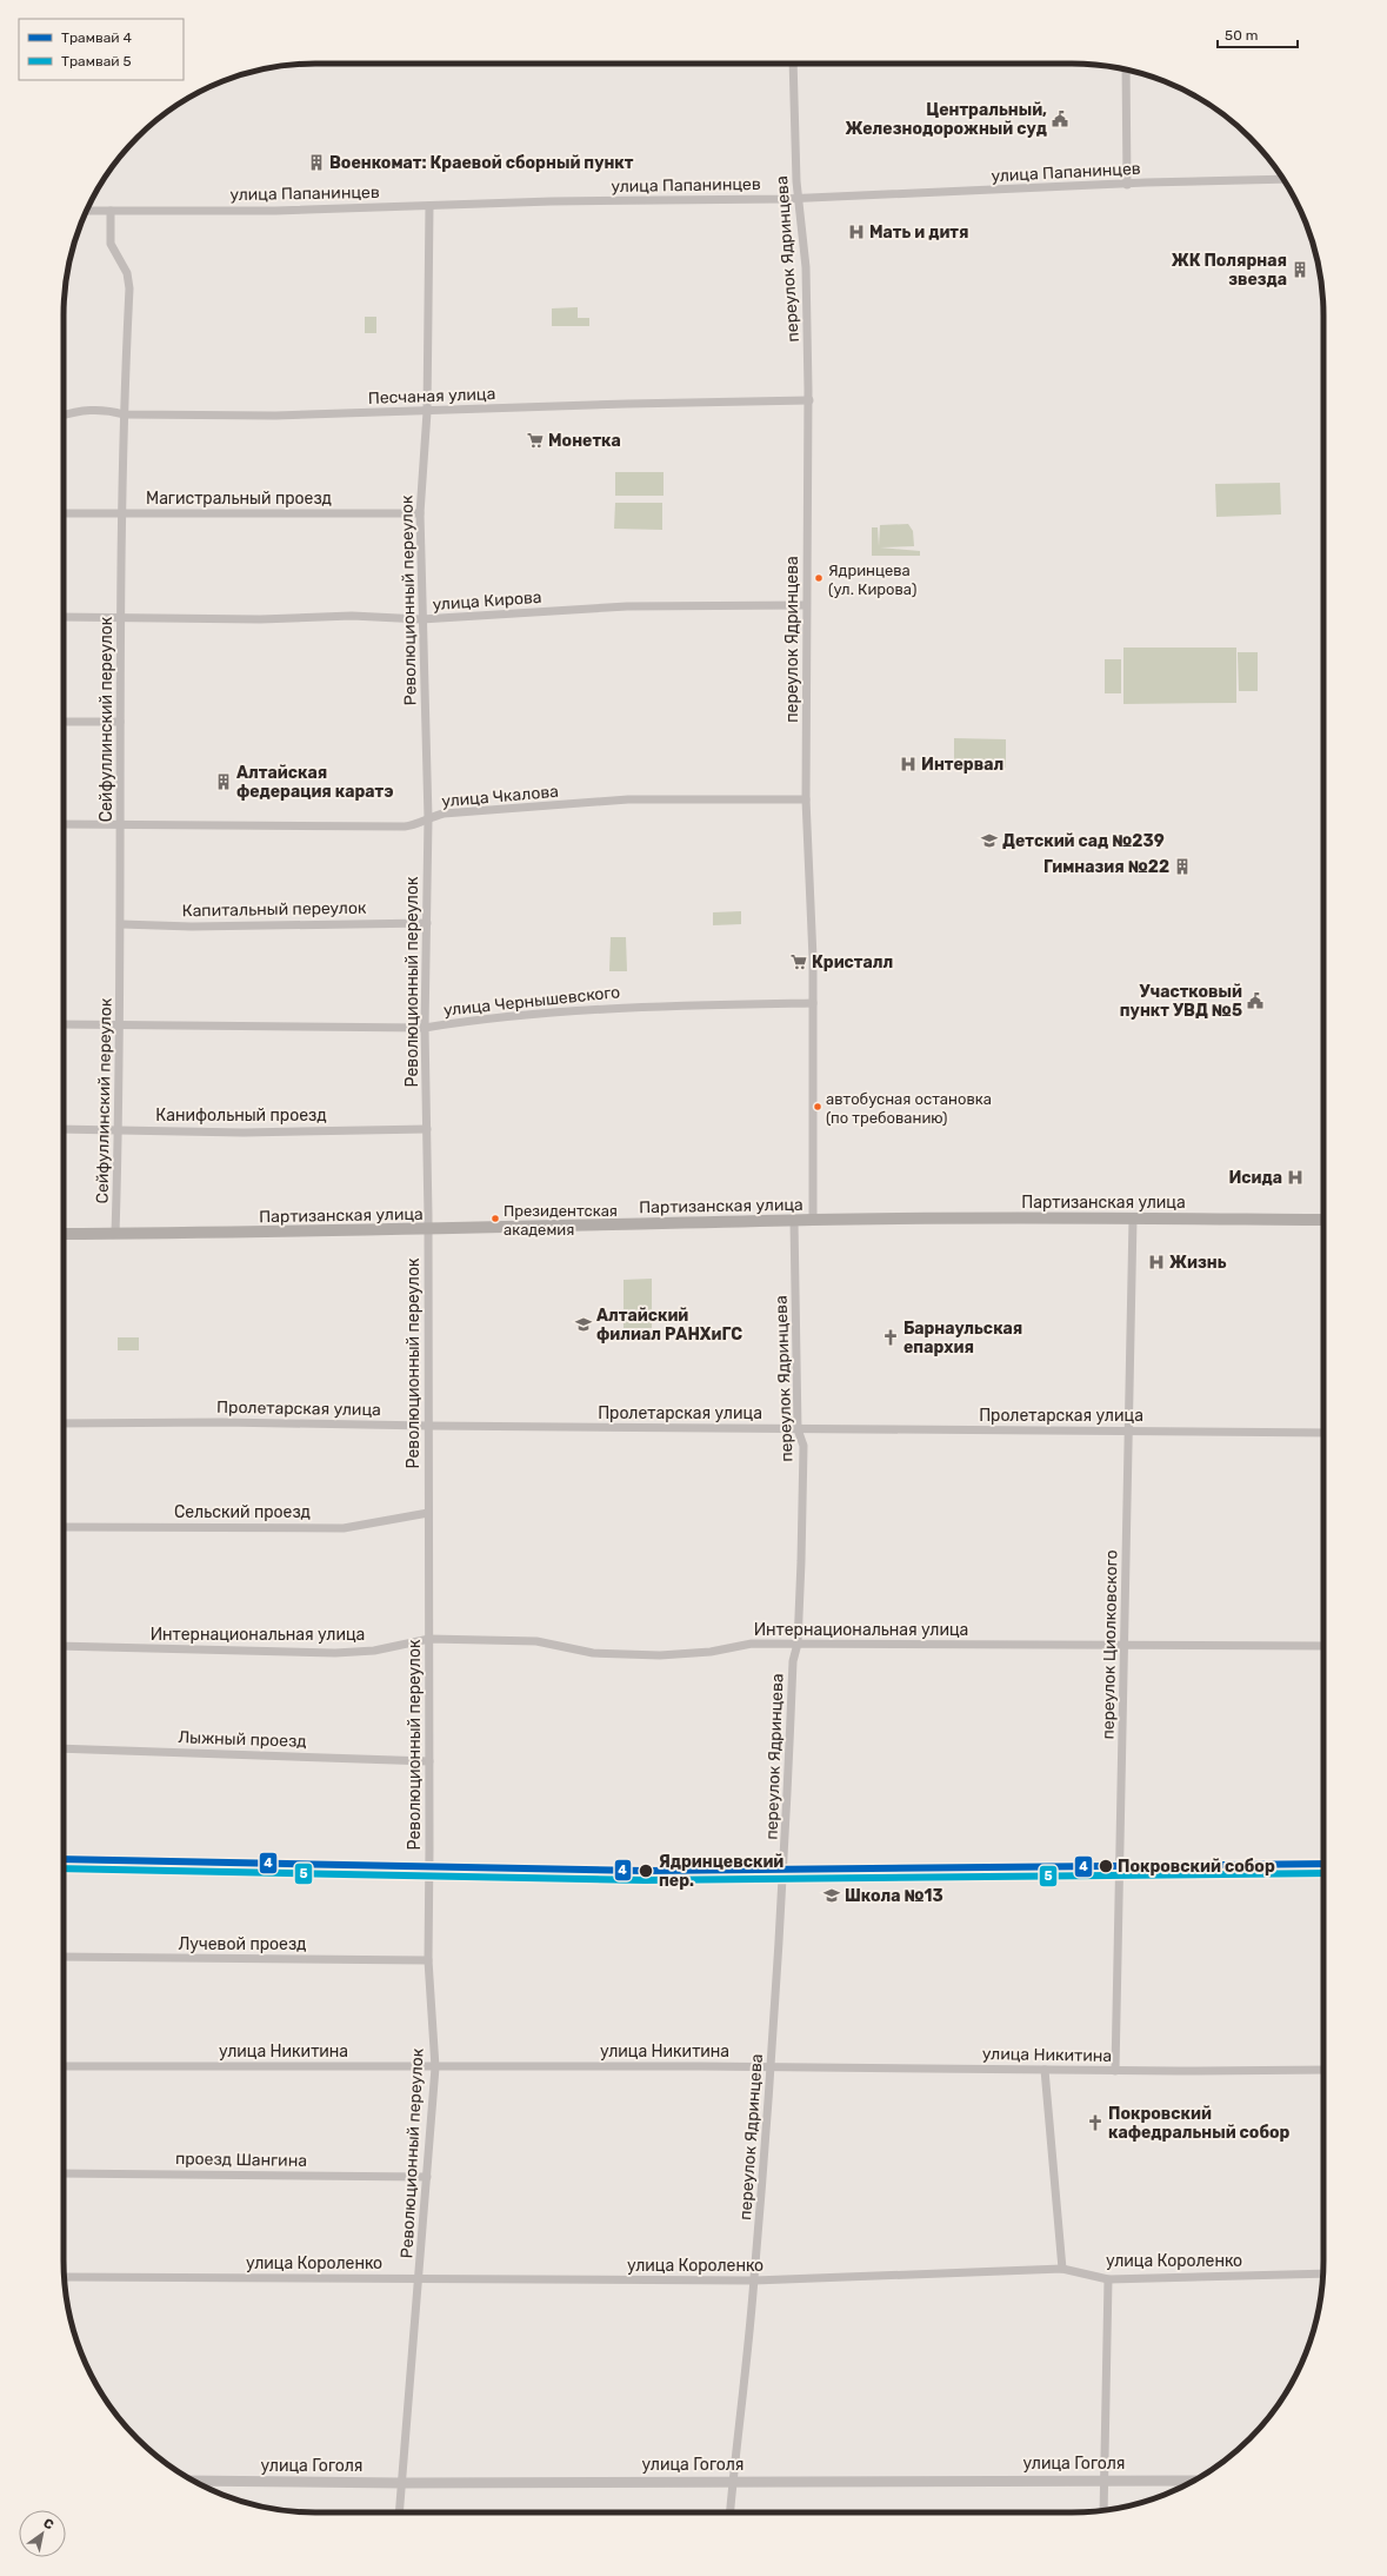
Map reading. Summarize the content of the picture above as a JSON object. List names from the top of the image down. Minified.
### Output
{"streets":{"main road":["Партизанская улица"],"street":["улица Папанинцев","переулок Ядринцева","Песчаная улица","Магистральный проезд","Революционный переулок","улица Кирова","Сейфуллинский переулок","улица Чкалова","Капитальный переулок","улица Чернышевского","Канифольный проезд","Пролетарская улица","Сельский проезд","Интернациональная улица","переулок Циолковского","Лыжный проезд","Лучевой проезд","улица Никитина","проезд Шангина","улица Короленко","улица Гоголя"]},"crossings":[["улица Папанинцев","переулок Ядринцева"],["улица Папанинцев","Революционный переулок"],["улица Папанинцев","Сейфуллинский переулок"],["переулок Ядринцева","Песчаная улица"],["переулок Ядринцева","улица Кирова"],["переулок Ядринцева","улица Чкалова"],["переулок Ядринцева","улица Чернышевского"],["переулок Ядринцева","Партизанская улица"],["переулок Ядринцева","Пролетарская улица"],["переулок Ядринцева","Интернациональная улица"],["переулок Ядринцева","улица Никитина"],["переулок Ядринцева","улица Короленко"],["переулок Ядринцева","улица Гоголя"],["Песчаная улица","Революционный переулок"],["Песчаная улица","Сейфуллинский переулок"],["Магистральный проезд","Революционный переулок"],["Магистральный проезд","Сейфуллинский переулок"],["Революционный переулок","улица Кирова"],["Революционный переулок","улица Чкалова"],["Революционный переулок","Капитальный переулок"],["Революционный переулок","улица Чернышевского"],["Революционный переулок","Канифольный проезд"],["Революционный переулок","Партизанская улица"],["Революционный переулок","Пролетарская улица"],["Революционный переулок","Сельский проезд"],["Революционный переулок","Интернациональная улица"],["Революционный переулок","Лыжный проезд"],["Революционный переулок","Лучевой проезд"],["Революционный переулок","улица Никитина"],["Революционный переулок","проезд Шангина"],["Революционный переулок","улица Короленко"],["Революционный переулок","улица Гоголя"],["улица Кирова","Сейфуллинский переулок"],["Сейфуллинский переулок","улица Чкалова"],["Сейфуллинский переулок","Капитальный переулок"],["Сейфуллинский переулок","улица Чернышевского"],["Сейфуллинский переулок","Канифольный проезд"],["Сейфуллинский переулок","Партизанская улица"],["Партизанская улица","переулок Циолковского"],["Пролетарская улица","переулок Циолковского"],["Интернациональная улица","переулок Циолковского"],["переулок Циолковского","улица Никитина"]],"places":{"public building":["Центральный, Железнодорожный суд","Участковый пункт УВД №5"],"building":["Военкомат: Краевой сборный пункт","ЖК Полярная звезда","Алтайская федерация каратэ","Гимназия №22"],"hospital":["Мать и дитя","Интервал","Исида","Жизнь"],"supermarket":["Монетка","Кристалл"],"other":["Ядринцева (ул. Кирова)","автобусная остановка (по требованию)","Президентская академия","Покровский собор","Ядринцевский пер."],"school or university":["Детский сад №239","Алтайский филиал РАНХиГС","Школа №13"],"church":["Барнаульская епархия","Покровский кафедральный собор"]},"lines":["tram line 4","tram line 5"],"legend":["Трамвай 4","Трамвай 5"],"scale_bar":"50 m","north":"top right"}
